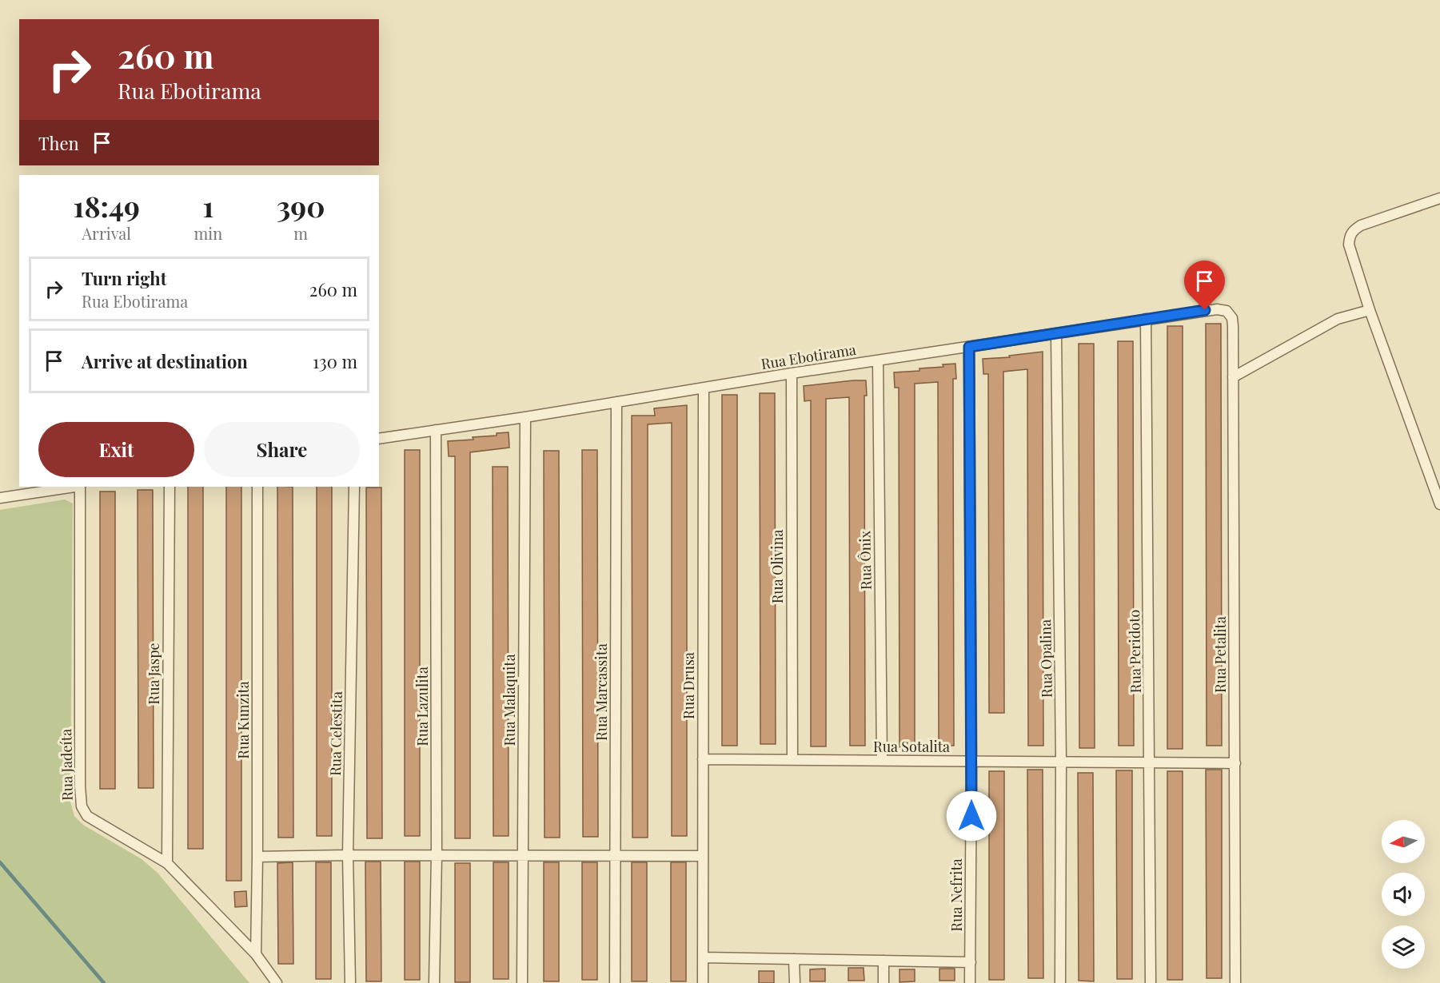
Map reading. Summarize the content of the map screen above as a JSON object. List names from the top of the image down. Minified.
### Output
{"streets":{"street":["Rua Ebotirama","Rua Ônix","Rua Olivina","Rua Peridoto","Rua Petalita","Rua Opalina","Rua Jaspe","Rua Drusa","Rua Marcassita","Rua Malaquita","Rua Lazulita","Rua Kunzita","Rua Celestita","Rua Sotalita","Rua Jadeíta","Rua Nefrita"]},"crossings":[["Rua Ebotirama","Rua Ônix"],["Rua Ebotirama","Rua Olivina"],["Rua Ebotirama","Rua Peridoto"],["Rua Ebotirama","Rua Petalita"],["Rua Ebotirama","Rua Opalina"],["Rua Ebotirama","Rua Drusa"],["Rua Ebotirama","Rua Marcassita"],["Rua Ebotirama","Rua Malaquita"],["Rua Ebotirama","Rua Lazulita"],["Rua Ebotirama","Rua Nefrita"],["Rua Ônix","Rua Sotalita"],["Rua Olivina","Rua Sotalita"],["Rua Peridoto","Rua Sotalita"],["Rua Petalita","Rua Sotalita"],["Rua Opalina","Rua Sotalita"],["Rua Jaspe","Rua Jadeíta"],["Rua Drusa","Rua Sotalita"],["Rua Kunzita","Rua Jadeíta"],["Rua Sotalita","Rua Nefrita"]],"north":"left","page":{"turn":["260 m","Rua Ebotirama"],"then":"Then","eta":["18:49","Arrival","1","min","390","m"],"list":[{"name":"Turn right","note":"Rua Ebotirama","value":"260 m"},{"name":"Arrive at destination","value":"130 m"}],"buttons":["Exit","Share"]}}
